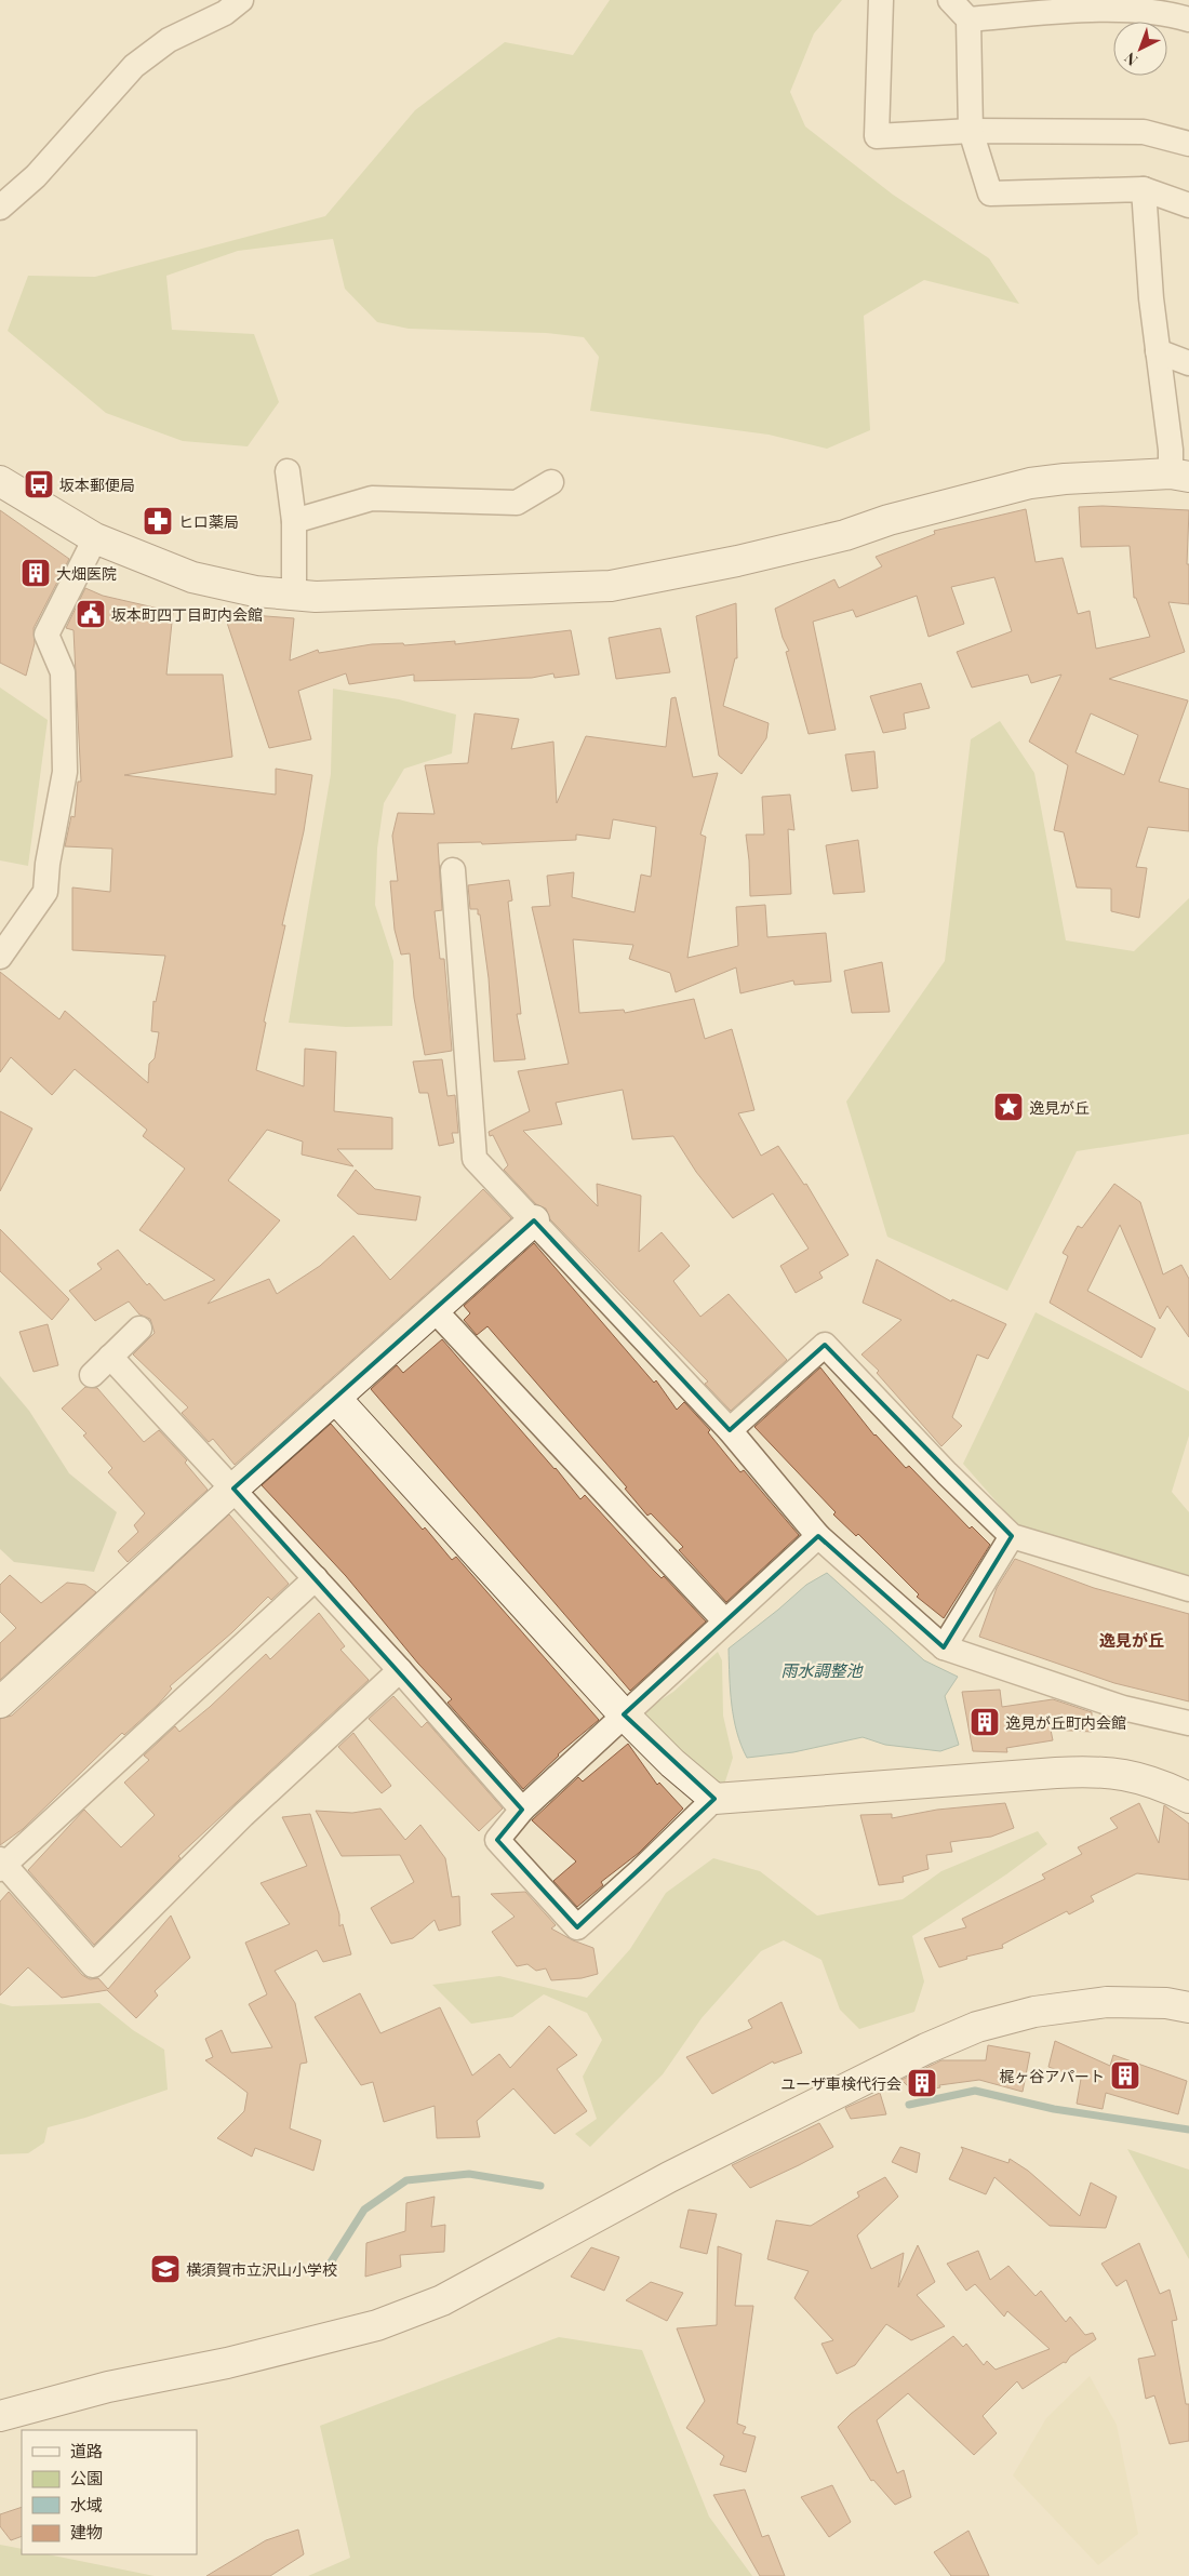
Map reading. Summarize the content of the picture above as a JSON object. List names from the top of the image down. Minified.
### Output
{"districts":["逸見が丘"],"water":["雨水調整池"],"places":{"bus stop":["坂本郵便局"],"pharmacy":["ヒロ薬局"],"building":["大畑医院","逸見が丘町内会館","梶ヶ谷アパート","ユーザ車検代行会"],"public building":["坂本町四丁目町内会館"],"place":["逸見が丘"],"school or university":["横須賀市立沢山小学校"]},"legend":["道路","公園","水域","建物"],"north":"bottom left"}
